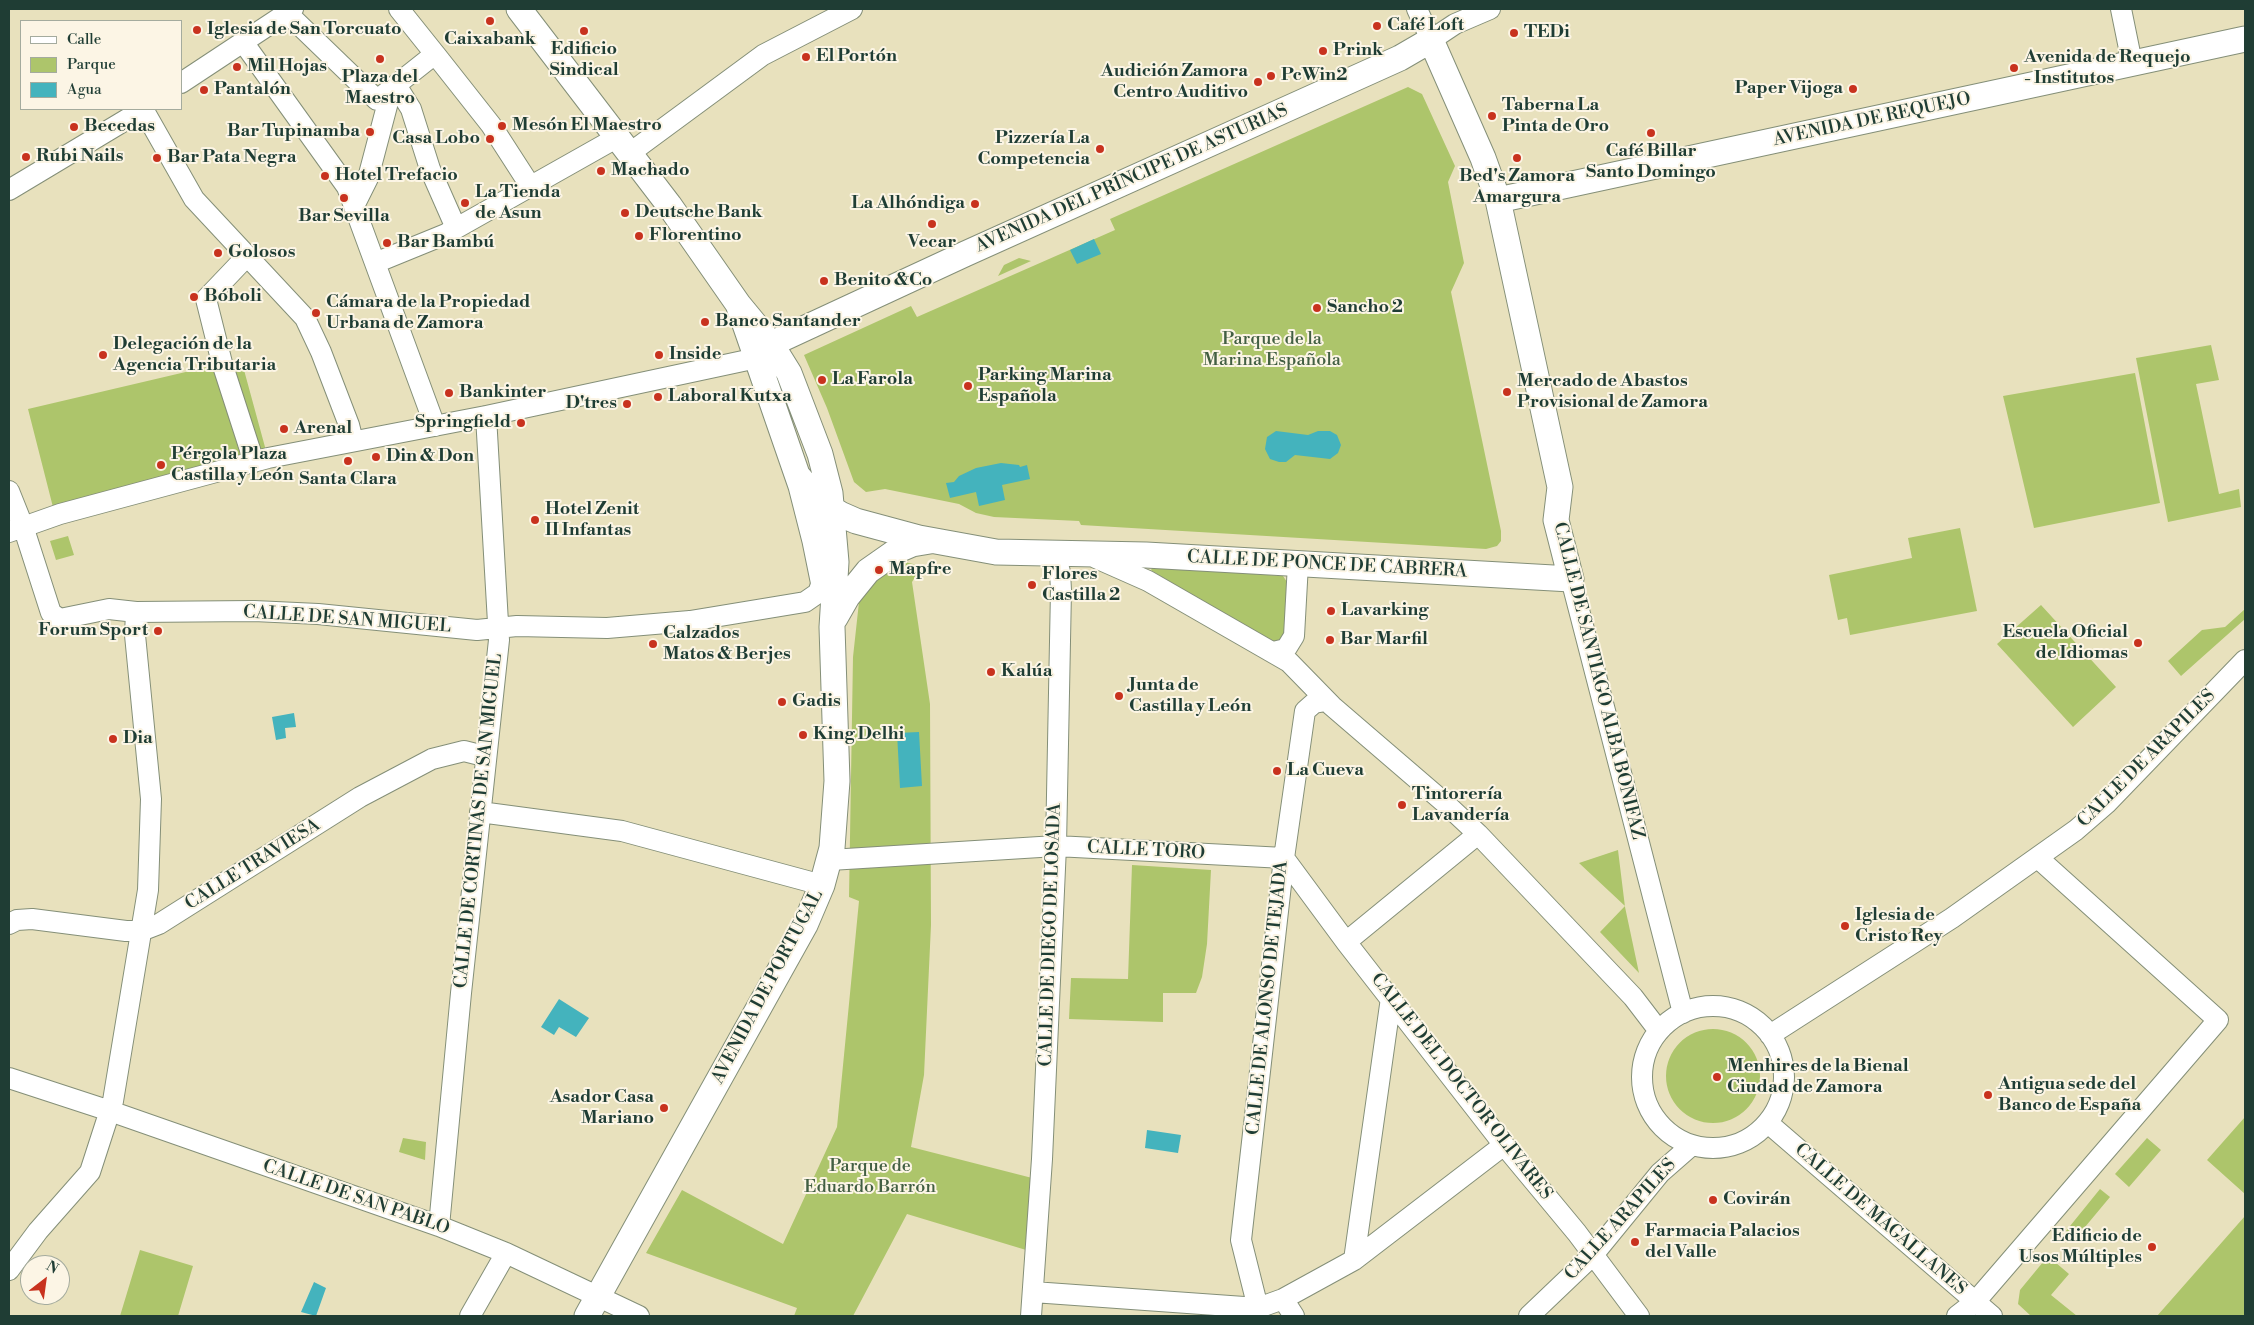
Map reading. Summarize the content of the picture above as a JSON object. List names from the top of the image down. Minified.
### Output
{"streets":{"main road":["AVENIDA DE REQUEJO","AVENIDA DEL PRÍNCIPE DE ASTURIAS","CALLE DE PONCE DE CABRERA","CALLE DE SANTIAGO ALBA BONIFAZ","AVENIDA DE PORTUGAL"],"street":["CALLE DE SAN MIGUEL","CALLE DE ARAPILES","CALLE DE CORTINAS DE SAN MIGUEL","CALLE TORO","CALLE TRAVIESA","CALLE DE DIEGO DE LOSADA","CALLE DE ALONSO DE TEJADA","CALLE DEL DOCTOR OLIVARES","CALLE DE SAN PABLO","CALLE ARAPILES","CALLE DE MAGALLANES"]},"crossings":[["AVENIDA DE REQUEJO","CALLE DE SANTIAGO ALBA BONIFAZ"],["AVENIDA DEL PRÍNCIPE DE ASTURIAS","CALLE DE SANTIAGO ALBA BONIFAZ"],["AVENIDA DEL PRÍNCIPE DE ASTURIAS","AVENIDA DE PORTUGAL"],["CALLE DE PONCE DE CABRERA","CALLE DE SANTIAGO ALBA BONIFAZ"],["CALLE DE PONCE DE CABRERA","CALLE DE DIEGO DE LOSADA"],["CALLE DE PONCE DE CABRERA","AVENIDA DE PORTUGAL"],["CALLE DE SAN MIGUEL","CALLE DE CORTINAS DE SAN MIGUEL"],["CALLE DE SAN MIGUEL","AVENIDA DE PORTUGAL"],["CALLE DE SANTIAGO ALBA BONIFAZ","CALLE DE ARAPILES"],["CALLE DE SANTIAGO ALBA BONIFAZ","CALLE ARAPILES"],["CALLE DE SANTIAGO ALBA BONIFAZ","CALLE DE MAGALLANES"],["CALLE DE ARAPILES","CALLE ARAPILES"],["CALLE DE ARAPILES","CALLE DE MAGALLANES"],["CALLE DE CORTINAS DE SAN MIGUEL","CALLE TRAVIESA"],["CALLE DE CORTINAS DE SAN MIGUEL","CALLE DE SAN PABLO"],["CALLE TORO","CALLE DE DIEGO DE LOSADA"],["CALLE TORO","AVENIDA DE PORTUGAL"],["CALLE TORO","CALLE DE ALONSO DE TEJADA"],["CALLE TORO","CALLE DEL DOCTOR OLIVARES"],["AVENIDA DE PORTUGAL","CALLE DE SAN PABLO"],["CALLE DE ALONSO DE TEJADA","CALLE DEL DOCTOR OLIVARES"],["CALLE DEL DOCTOR OLIVARES","CALLE ARAPILES"],["CALLE ARAPILES","CALLE DE MAGALLANES"]],"parks":["Parque de la Marina Española","Parque de Eduardo Barrón"],"places":["Caixabank","Café Loft","Iglesia de San Torcuato","Edificio Sindical","TEDi","Prink","El Portón","Plaza del Maestro","Mil Hojas","Avenida de Requejo - Institutos","PcWin2","Audición Zamora Centro Auditivo","Paper Vijoga","Pantalón","Taberna La Pinta de Oro","Mesón El Maestro","Becedas","Bar Tupinamba","Café Billar Santo Domingo","Casa Lobo","Pizzería La Competencia","Rubi Nails","Bar Pata Negra","Bed's Zamora Amargura","Machado","Hotel Trefacio","Bar Sevilla","La Tienda de Asun","La Alhóndiga","Deutsche Bank","Vecar","Florentino","Bar Bambú","Golosos","Benito &Co","Bóboli","Sancho 2","Cámara de la Propiedad Urbana de Zamora","Banco Santander","Delegación de la Agencia Tributaria","Inside","La Farola","Parking Marina Española","Mercado de Abastos Provisional de Zamora","Bankinter","Laboral Kutxa","D'tres","Springfield","Arenal","Din & Don","Santa Clara","Pérgola Plaza Castilla y León","Hotel Zenit II Infantas","Mapfre","Flores Castilla 2","Lavarking","Forum Sport","Bar Marfil","Escuela Oficial de Idiomas","Calzados Matos & Berjes","Kalúa","Junta de Castilla y León","Gadis","King Delhi","Dia","La Cueva","Tintorería Lavandería","Iglesia de Cristo Rey","Menhires de la Bienal Ciudad de Zamora","Antigua sede del Banco de España","Asador Casa Mariano","Covirán","Farmacia Palacios del Valle","Edificio de Usos Múltiples"],"legend":["Calle","Parque","Agua"],"north":"top right"}
